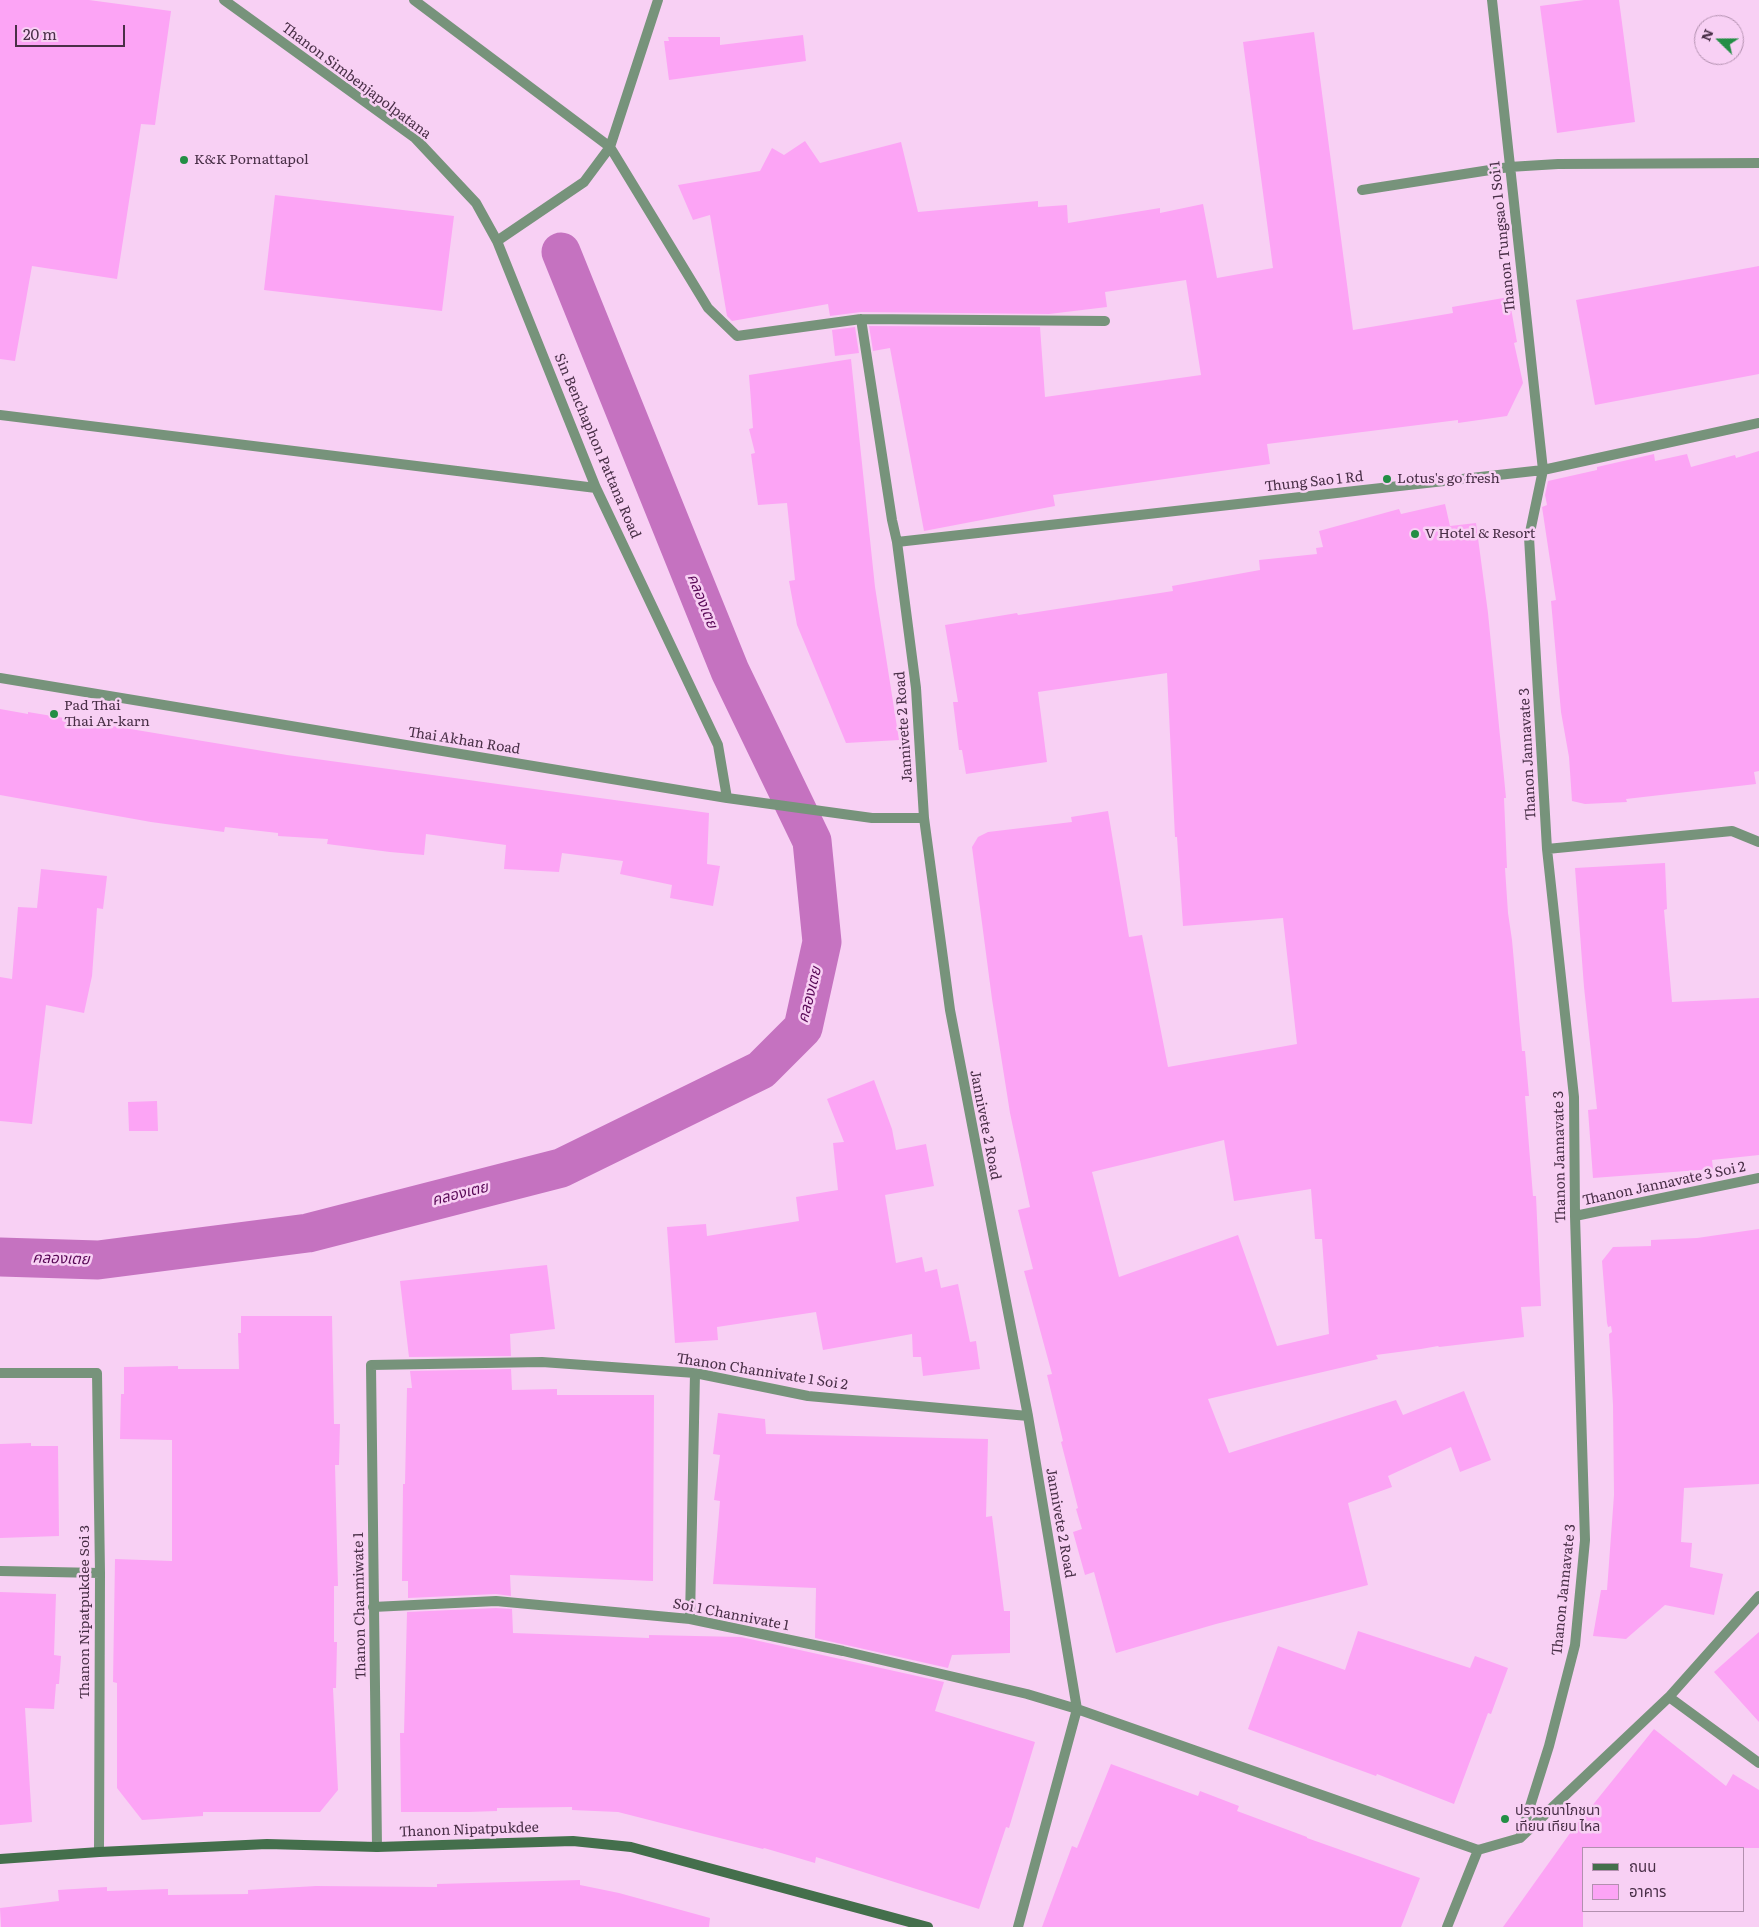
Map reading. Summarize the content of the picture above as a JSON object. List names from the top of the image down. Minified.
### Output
{"streets":{"street":["Thanon Simbenjapolpatana","Thanon Tungsao 1 Soi 1","Sin Benchaphon Pattana Road","Thung Sao 1 Rd","Jannivete 2 Road","Thai Akhan Road","Thanon Jannavate 3","Thanon Jannavate 3 Soi 2","Thanon Channivate 1 Soi 2","Thanon Chanmiwate 1","Thanon Nipatpukdee Soi 3","Soi 1 Channivate 1","Thanon Nipatpukdee"]},"crossings":[["Thanon Simbenjapolpatana","Sin Benchaphon Pattana Road"],["Thanon Tungsao 1 Soi 1","Thung Sao 1 Rd"],["Thanon Tungsao 1 Soi 1","Thanon Jannavate 3"],["Sin Benchaphon Pattana Road","Thai Akhan Road"],["Thung Sao 1 Rd","Jannivete 2 Road"],["Thung Sao 1 Rd","Thanon Jannavate 3"],["Jannivete 2 Road","Thai Akhan Road"],["Jannivete 2 Road","Thanon Channivate 1 Soi 2"],["Jannivete 2 Road","Soi 1 Channivate 1"],["Thanon Jannavate 3","Thanon Jannavate 3 Soi 2"],["Thanon Channivate 1 Soi 2","Thanon Chanmiwate 1"],["Thanon Chanmiwate 1","Soi 1 Channivate 1"],["Thanon Chanmiwate 1","Thanon Nipatpukdee"],["Thanon Nipatpukdee Soi 3","Thanon Nipatpukdee"]],"water":["คลองเตย"],"places":["K&K Pornattapol","Lotus's go fresh","V Hotel & Resort","Pad Thai Thai Ar-karn","ปรารถนาโภชนา เทียน เทียน ไหล"],"legend":["ถนน","อาคาร"],"scale_bar":"20 m","north":"left"}
